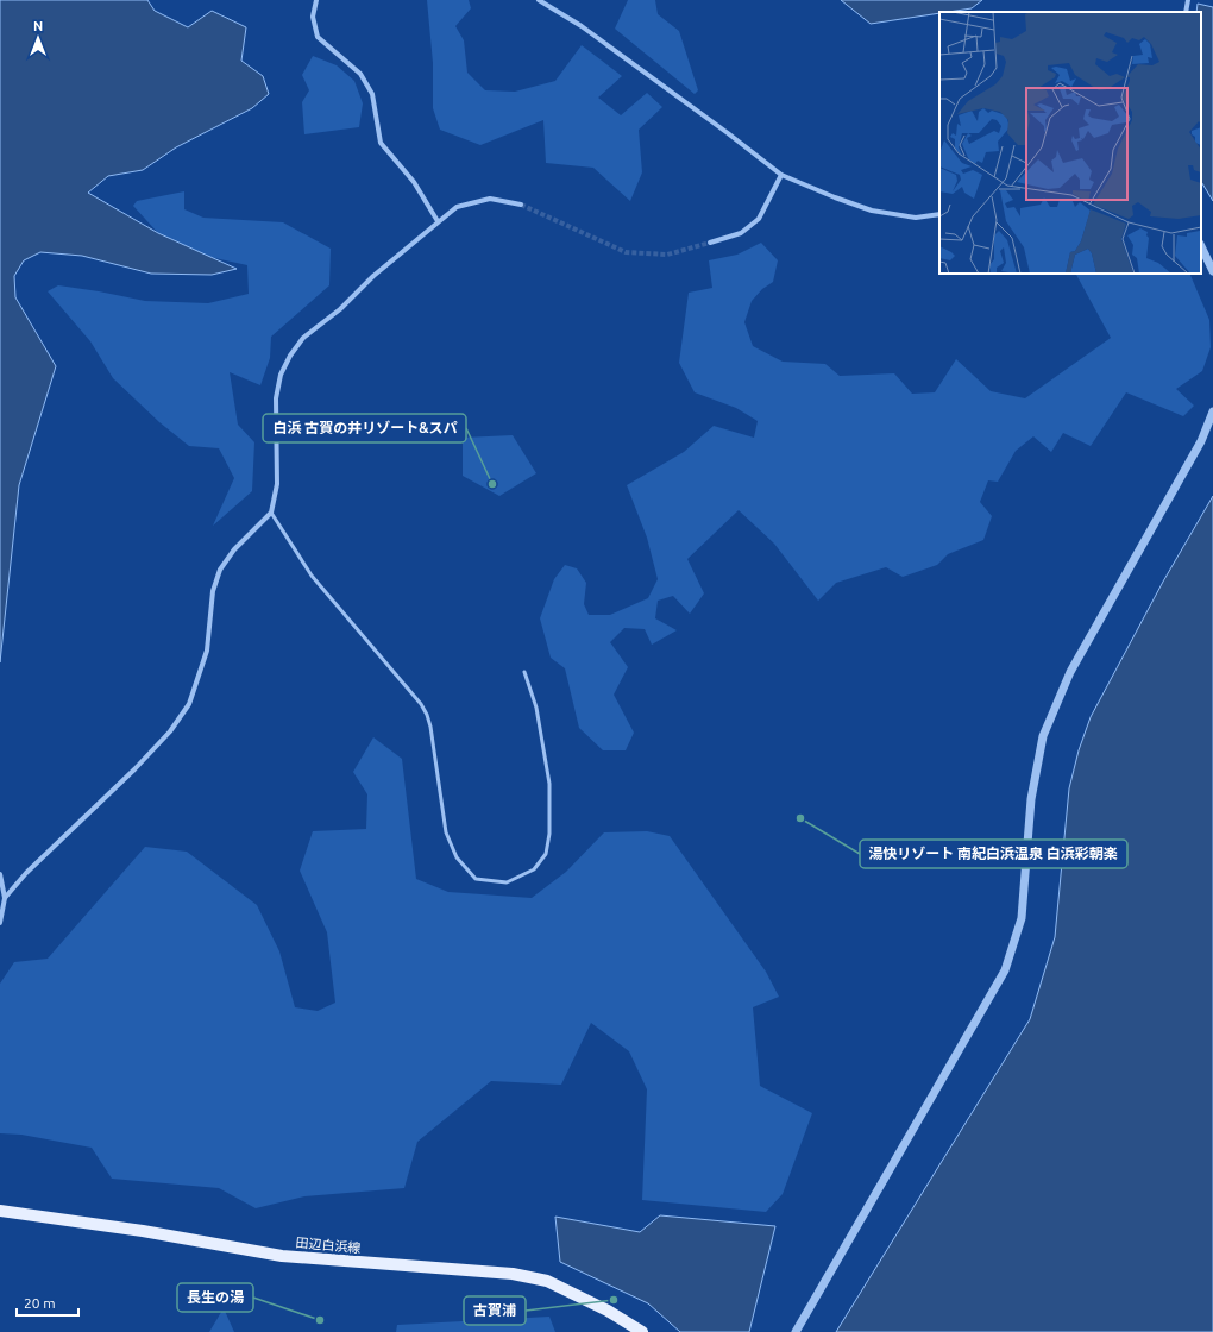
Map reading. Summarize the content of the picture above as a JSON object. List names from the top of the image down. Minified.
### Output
{"streets":{"main road":["田辺白浜線"]},"places":["白浜 古賀の井リゾート&スパ","湯快リゾート 南紀白浜温泉 白浜彩朝楽","古賀浦","長生の湯"],"scale_bar":"20 m","north":"top"}
